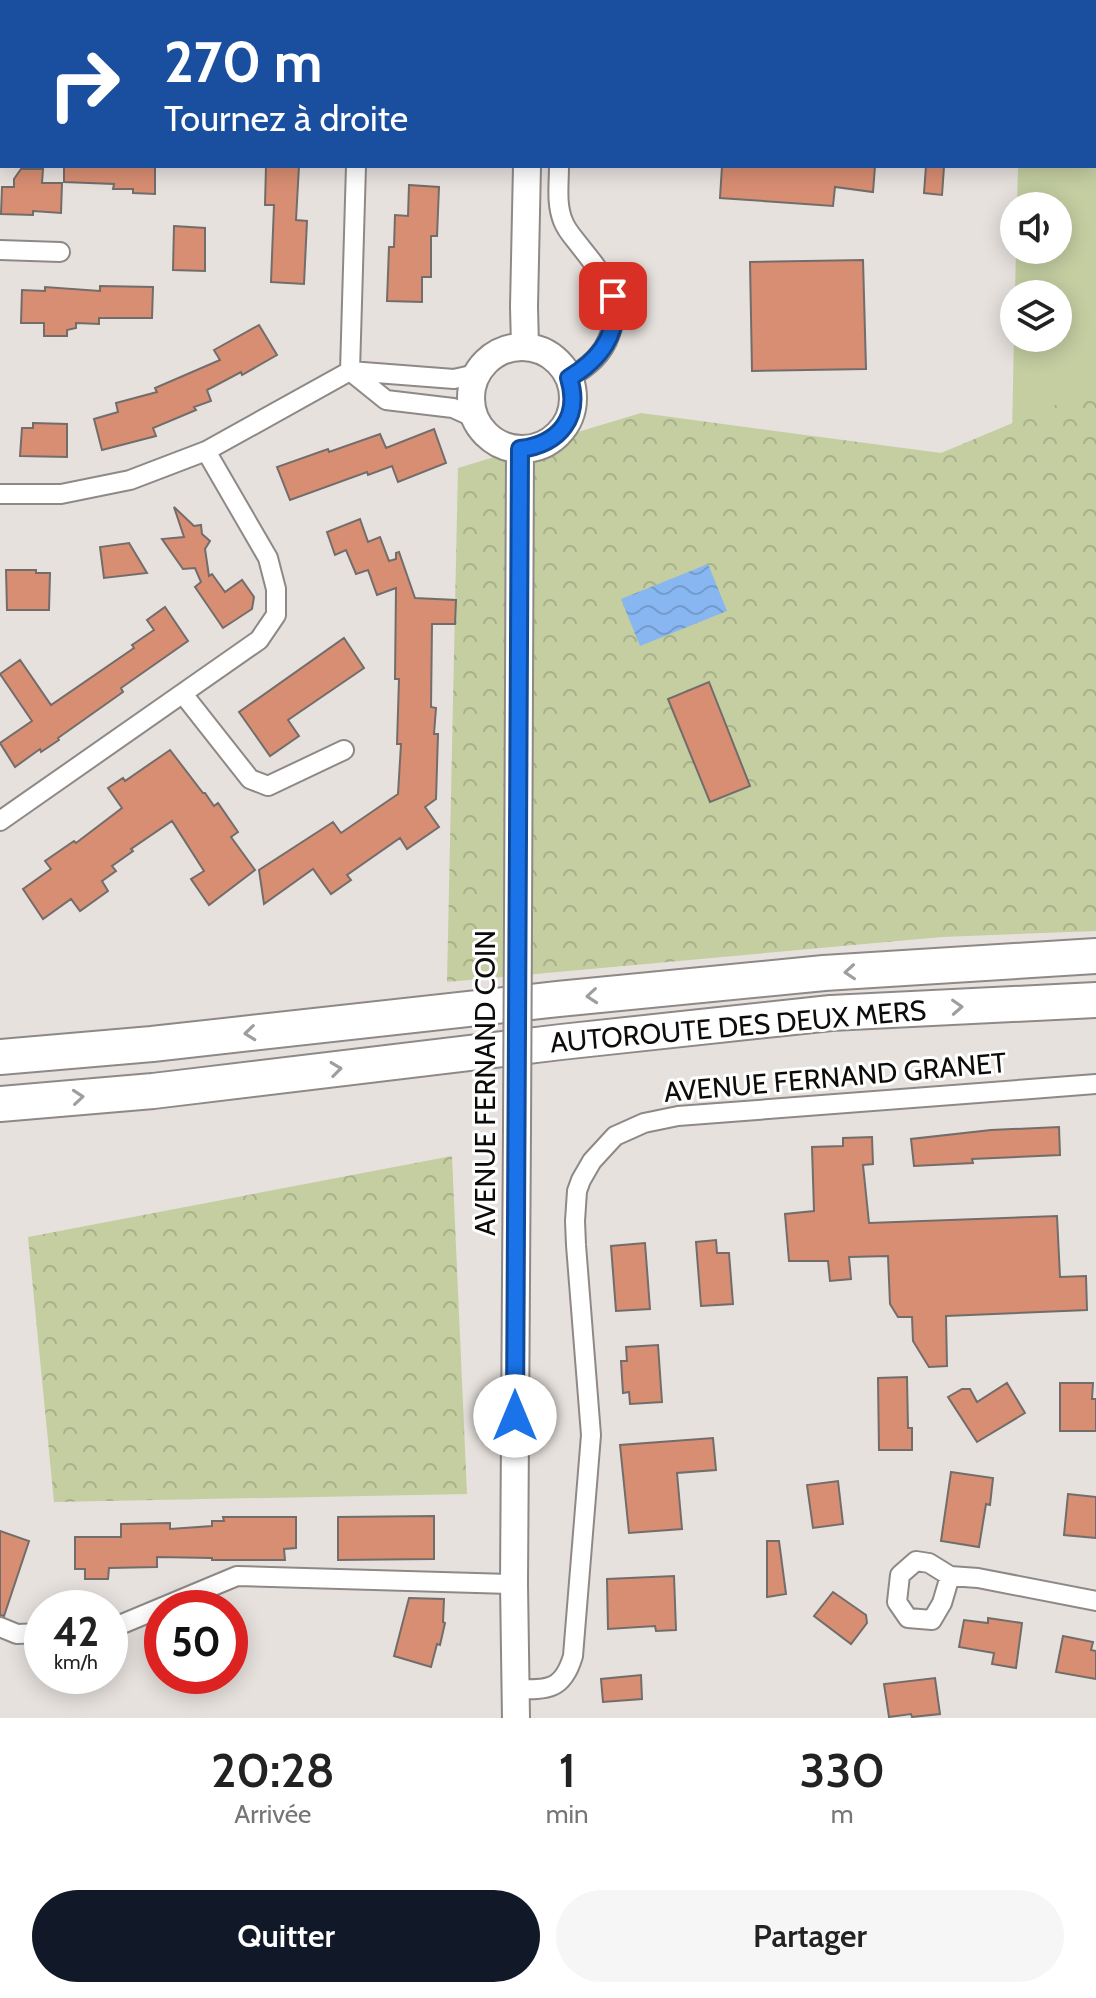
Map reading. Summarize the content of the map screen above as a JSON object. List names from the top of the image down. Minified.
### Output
{"streets":{"highway":["AUTOROUTE DES DEUX MERS"],"main road":["AVENUE FERNAND COIN"],"street":["AVENUE FERNAND GRANET"]},"crossings":[["AVENUE FERNAND GRANET","AVENUE FERNAND COIN"]],"page":{"turn":["270 m","Tournez à droite"],"speed":"42 km/h","limit":"50","eta":["20:28","Arrivée","1","min","330","m"],"buttons":["Quitter","Partager"]}}
